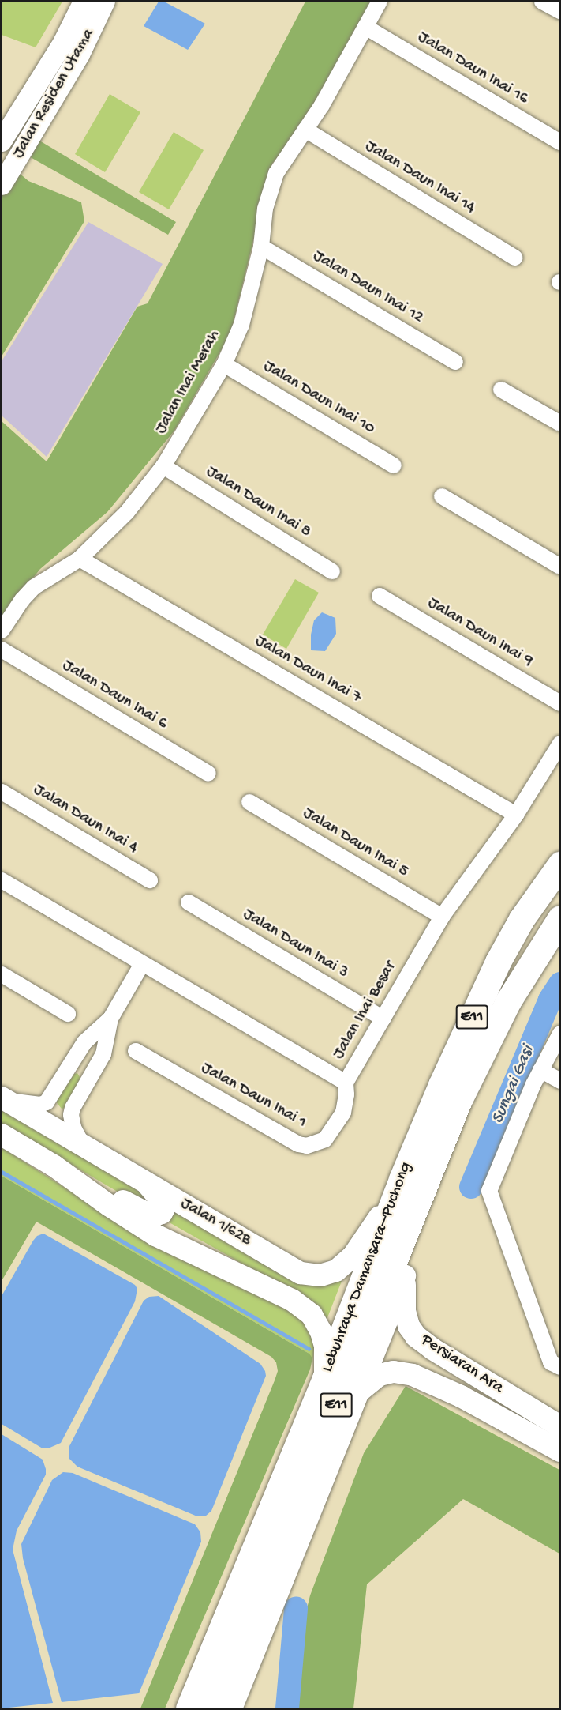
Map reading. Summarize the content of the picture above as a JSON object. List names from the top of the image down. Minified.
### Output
{"streets":{"highway":["E11","Lebuhraya Damansara–Puchong"],"main road":["Jalan 1/62B","Persiaran Ara"],"street":["Jalan Daun Inai 16","Jalan Residen Utama","Jalan Daun Inai 14","Jalan Daun Inai 12","Jalan Inai Merah","Jalan Daun Inai 10","Jalan Daun Inai 8","Jalan Daun Inai 9","Jalan Daun Inai 7","Jalan Daun Inai 6","Jalan Daun Inai 4","Jalan Daun Inai 5","Jalan Daun Inai 3","Jalan Inai Besar","Jalan Daun Inai 1"]},"crossings":[["Jalan Daun Inai 16","Jalan Inai Merah"],["Jalan Daun Inai 14","Jalan Inai Merah"],["Jalan Daun Inai 12","Jalan Inai Merah"],["Jalan Inai Merah","Jalan Daun Inai 10"],["Jalan Inai Merah","Jalan Daun Inai 8"],["Jalan Inai Merah","Jalan Daun Inai 7"],["Jalan Daun Inai 7","Jalan Inai Besar"],["Jalan Daun Inai 5","Jalan Inai Besar"],["Jalan Daun Inai 3","Jalan Inai Besar"],["Jalan Inai Besar","Jalan Daun Inai 1"],["Jalan 1/62B","Lebuhraya Damansara–Puchong"]],"water":["Sungai Gasi"]}
